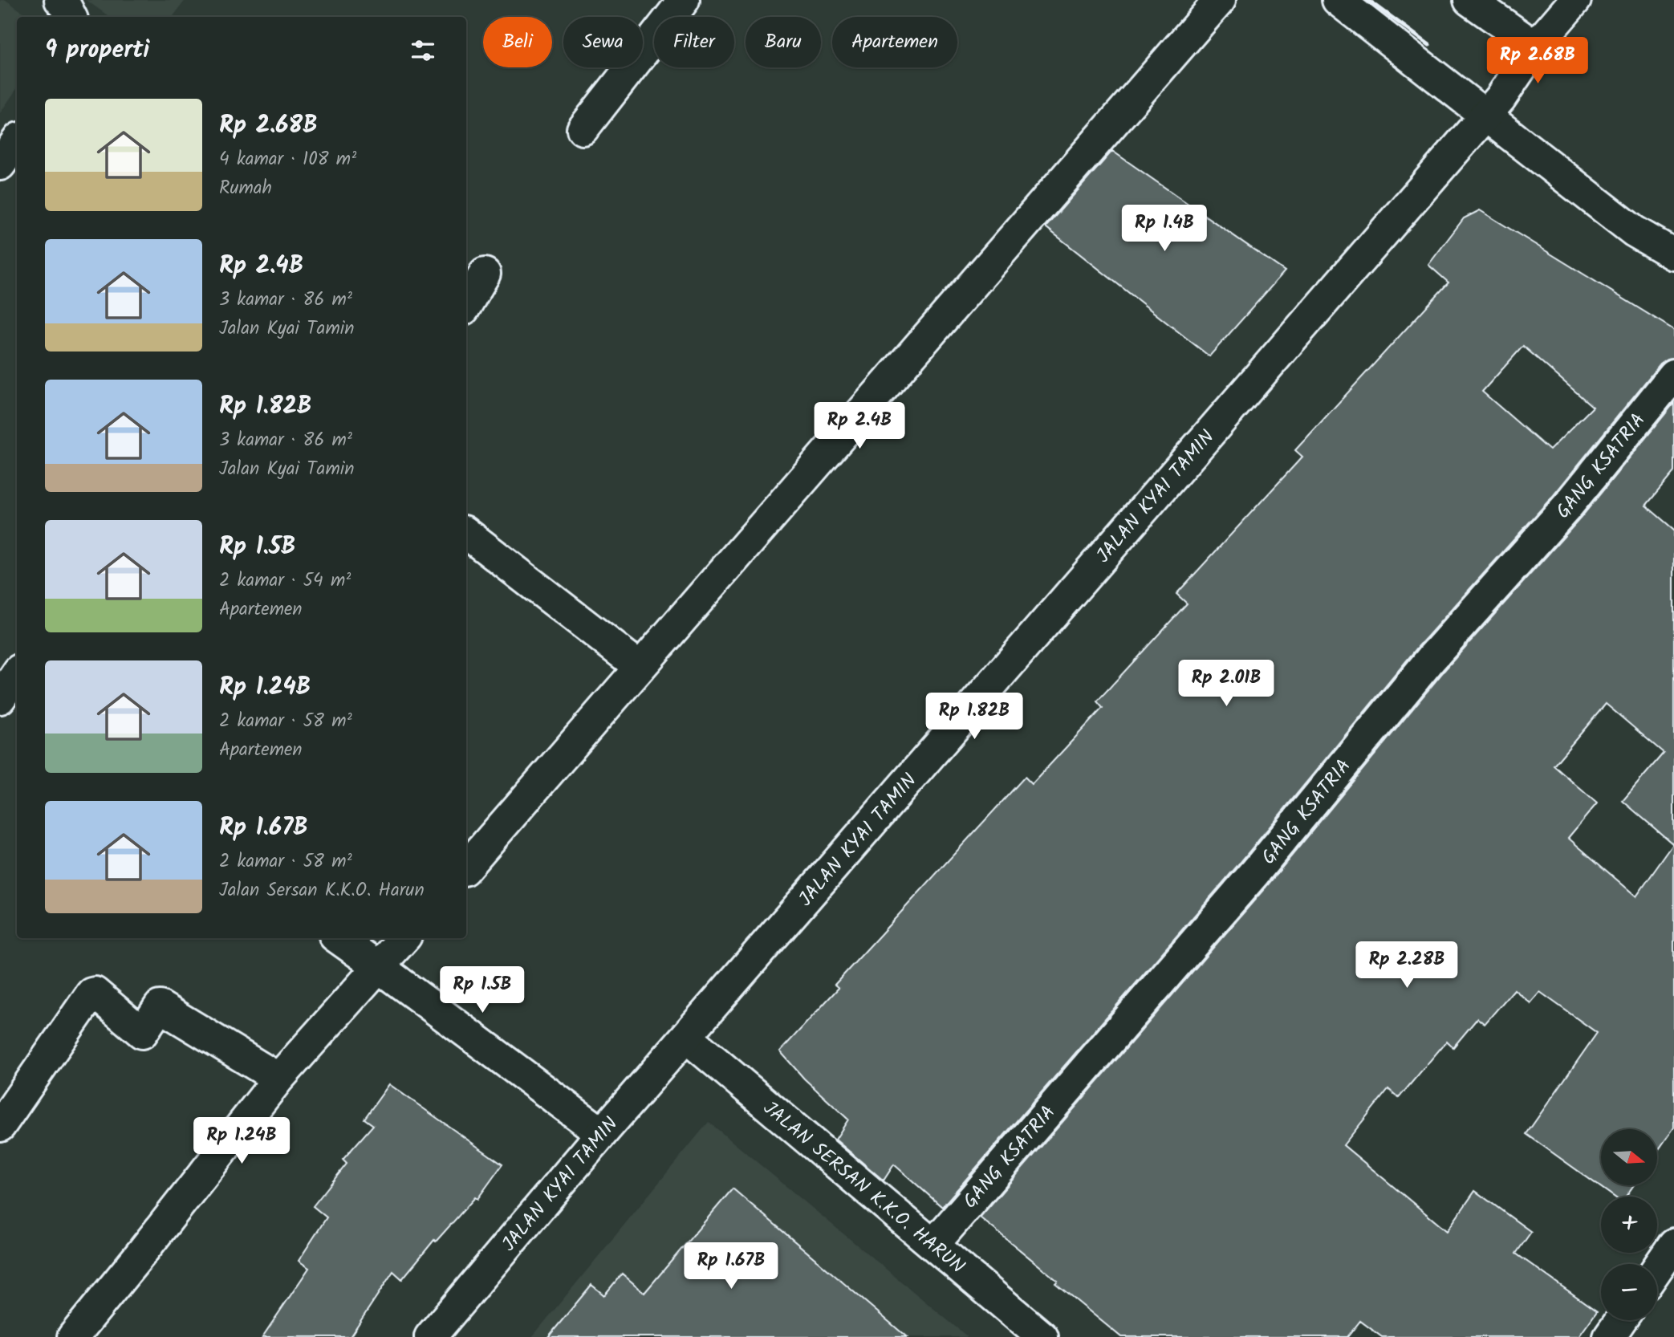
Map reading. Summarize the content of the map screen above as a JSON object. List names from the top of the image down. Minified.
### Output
{"streets":{"street":["GANG KSATRIA","JALAN KYAI TAMIN","JALAN SERSAN K.K.O. HARUN"]},"crossings":[["GANG KSATRIA","JALAN SERSAN K.K.O. HARUN"],["JALAN KYAI TAMIN","JALAN SERSAN K.K.O. HARUN"]],"north":"right","page":{"chip":["Beli","Sewa","Filter","Baru","Apartemen"],"heading":"9 properti","price":["Rp 2.68B","Rp 1.4B","Rp 2.4B","Rp 2.01B","Rp 1.82B","Rp 2.28B","Rp 1.5B","Rp 1.24B","Rp 1.67B"],"list":[{"name":"Rp 2.68B","note":"4 kamar · 108 m² · Rumah"},{"name":"Rp 2.4B","note":"3 kamar · 86 m² · Jalan Kyai Tamin"},{"name":"Rp 1.82B","note":"3 kamar · 86 m² · Jalan Kyai Tamin"},{"name":"Rp 1.5B","note":"2 kamar · 54 m² · Apartemen"},{"name":"Rp 1.24B","note":"2 kamar · 58 m² · Apartemen"},{"name":"Rp 1.67B","note":"2 kamar · 58 m² · Jalan Sersan K.K.O. Harun"}],"map_buttons":["+","−"]}}
